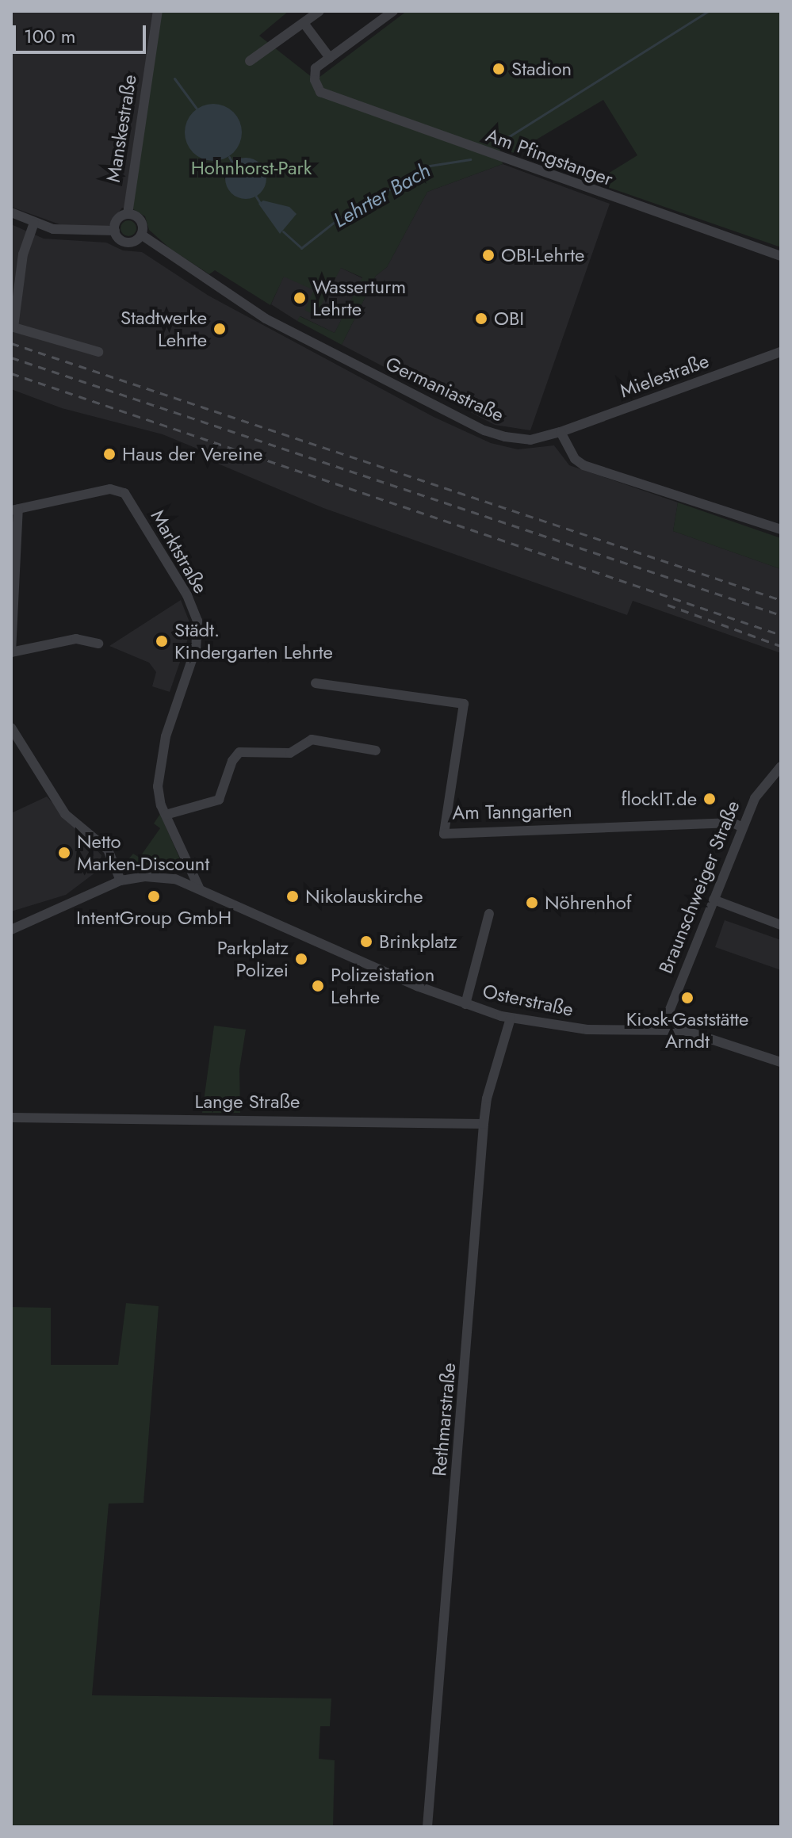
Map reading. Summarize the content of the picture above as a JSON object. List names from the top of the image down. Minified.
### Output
{"streets":{"street":["Manskestraße","Am Pfingstanger","Mielestraße","Germaniastraße","Marktstraße","Am Tanngarten","Braunschweiger Straße","Osterstraße","Lange Straße","Rethmarstraße"]},"crossings":[["Manskestraße","Germaniastraße"],["Mielestraße","Germaniastraße"],["Marktstraße","Osterstraße"],["Am Tanngarten","Braunschweiger Straße"],["Braunschweiger Straße","Osterstraße"],["Osterstraße","Rethmarstraße"],["Lange Straße","Rethmarstraße"]],"water":["Lehrter Bach"],"parks":["Hohnhorst-Park"],"places":["Stadion","OBI-Lehrte","Wasserturm Lehrte","OBI","Stadtwerke Lehrte","Haus der Vereine","Städt. Kindergarten Lehrte","flockIT.de","Netto Marken-Discount","IntentGroup GmbH","Nikolauskirche","Nöhrenhof","Brinkplatz","Parkplatz Polizei","Polizeistation Lehrte","Kiosk-Gaststätte Arndt"],"scale_bar":"100 m"}
